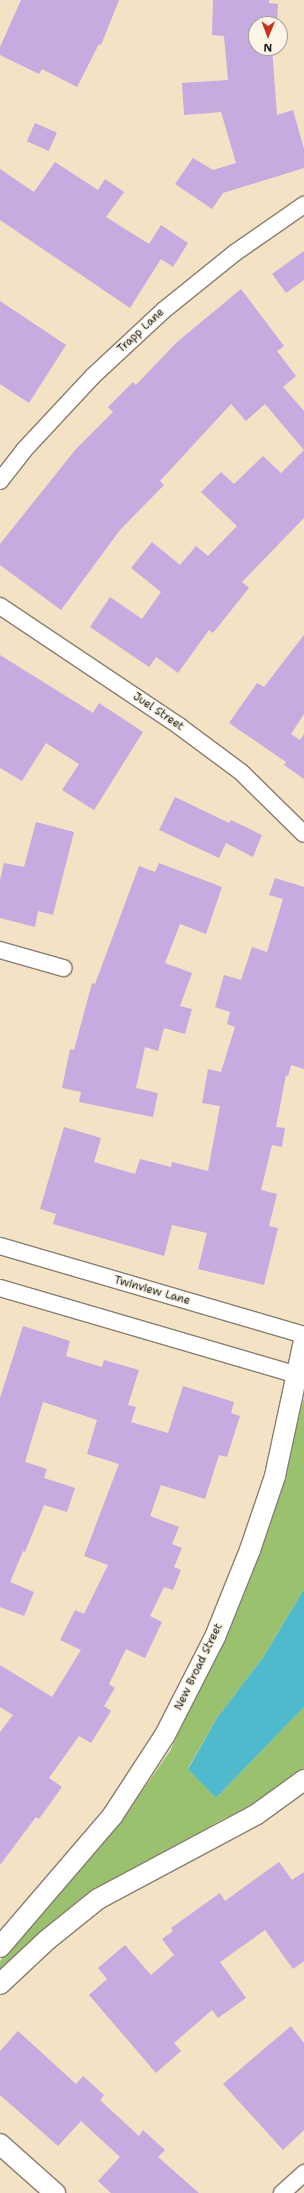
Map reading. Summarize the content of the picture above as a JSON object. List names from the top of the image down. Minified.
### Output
{"streets":{"street":["Trapp Lane","Juel Street","Twinview Lane","New Broad Street"]},"north":"bottom"}
